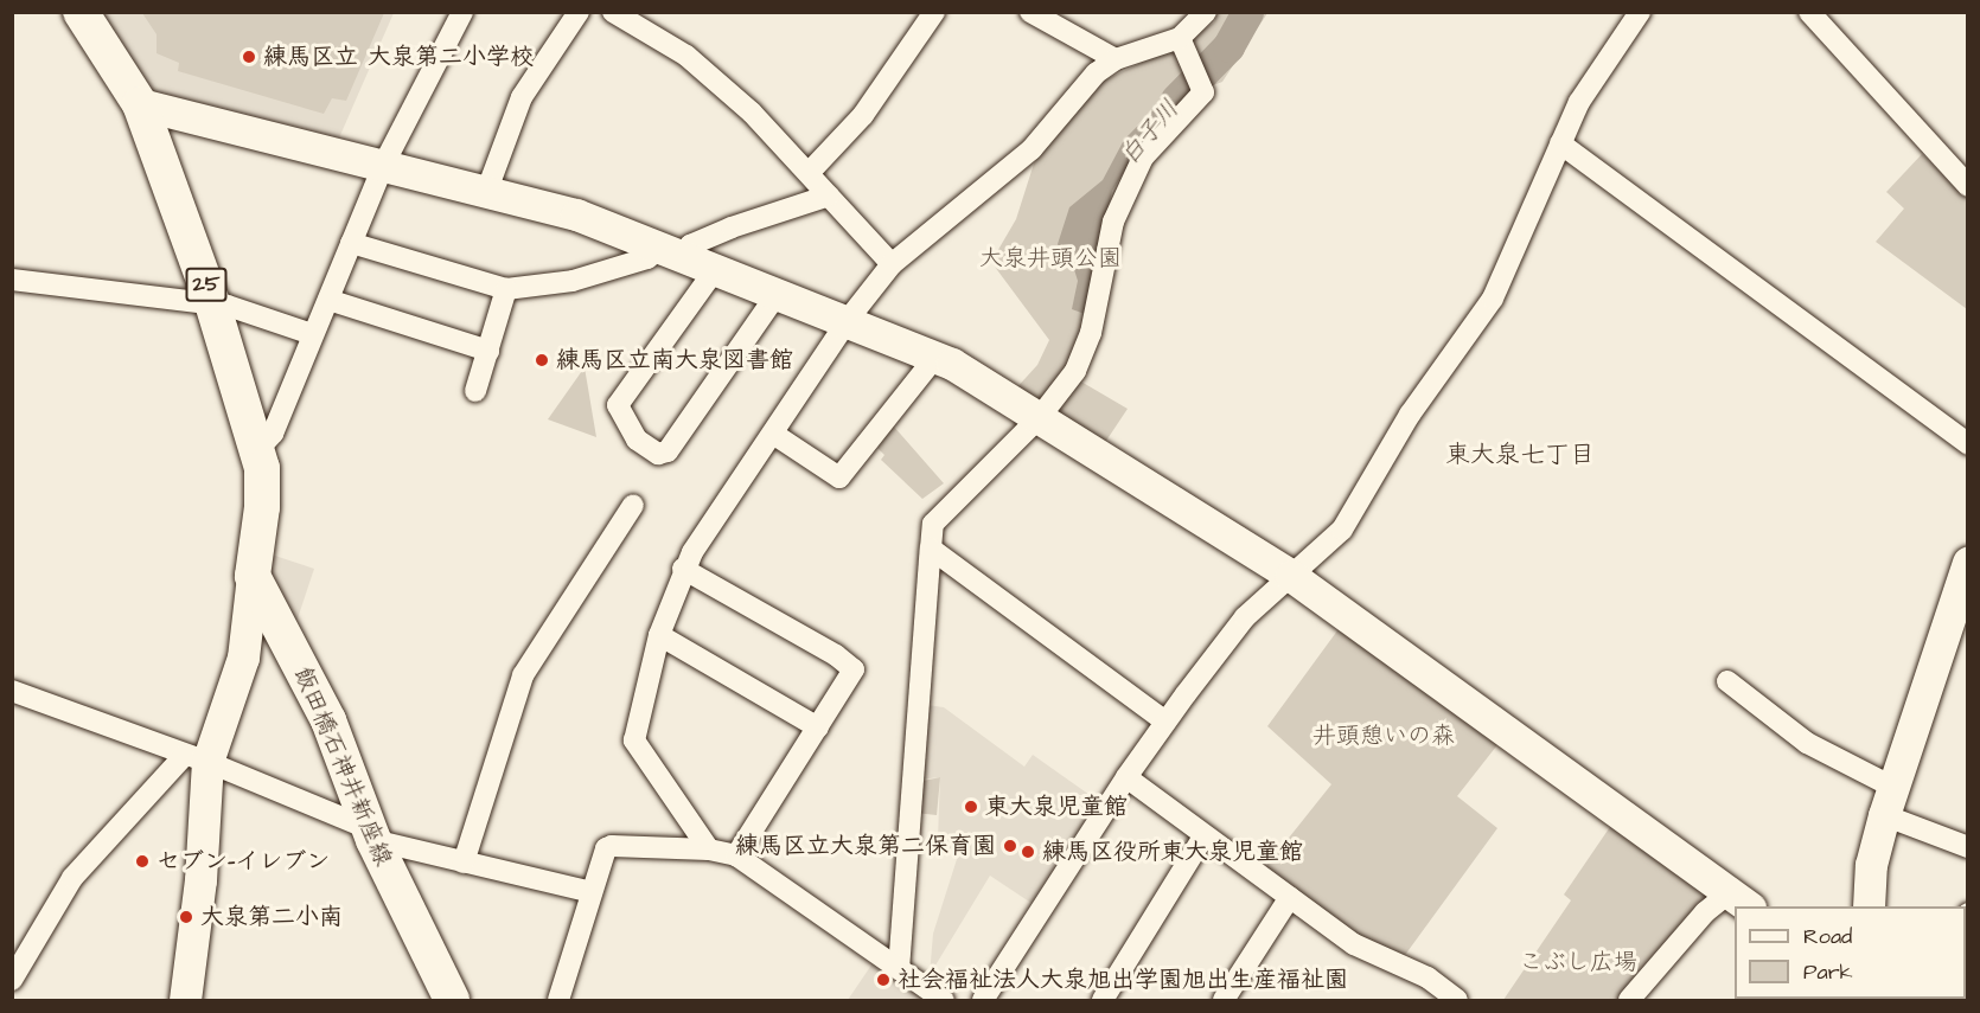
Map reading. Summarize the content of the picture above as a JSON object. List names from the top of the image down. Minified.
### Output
{"streets":{"main road":["25","飯田橋石神井新座線"]},"crossings":[["25","飯田橋石神井新座線"]],"districts":["東大泉七丁目"],"water":["白子川"],"parks":["大泉井頭公園","井頭憩いの森","こぶし広場"],"places":["練馬区立 大泉第二小学校","練馬区立南大泉図書館","東大泉児童館","練馬区立大泉第二保育園","練馬区役所東大泉児童館","セブン-イレブン","大泉第二小南","社会福祉法人大泉旭出学園旭出生産福祉園"],"legend":["Road","Park"]}
